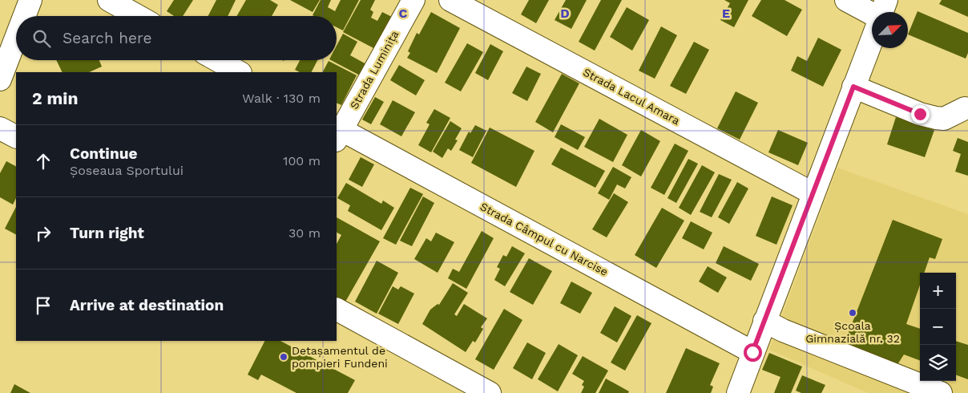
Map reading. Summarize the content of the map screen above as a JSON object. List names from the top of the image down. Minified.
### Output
{"streets":{"street":["Strada Luminița","Strada Lacul Amara","Strada Câmpul cu Narcise"]},"crossings":[["Strada Luminița","Strada Câmpul cu Narcise"]],"places":["Școala Gimnazială nr. 32","Detașamentul de pompieri Fundeni"],"north":"top right","page":{"search":"Search here","heading":["2 min","Walk · 130 m"],"list":[["Continue","Șoseaua Sportului","100 m"],["Turn right","30 m"],"Arrive at destination"],"map_buttons":["+","−"]},"grid":{"columns":["C","D","E"]}}
